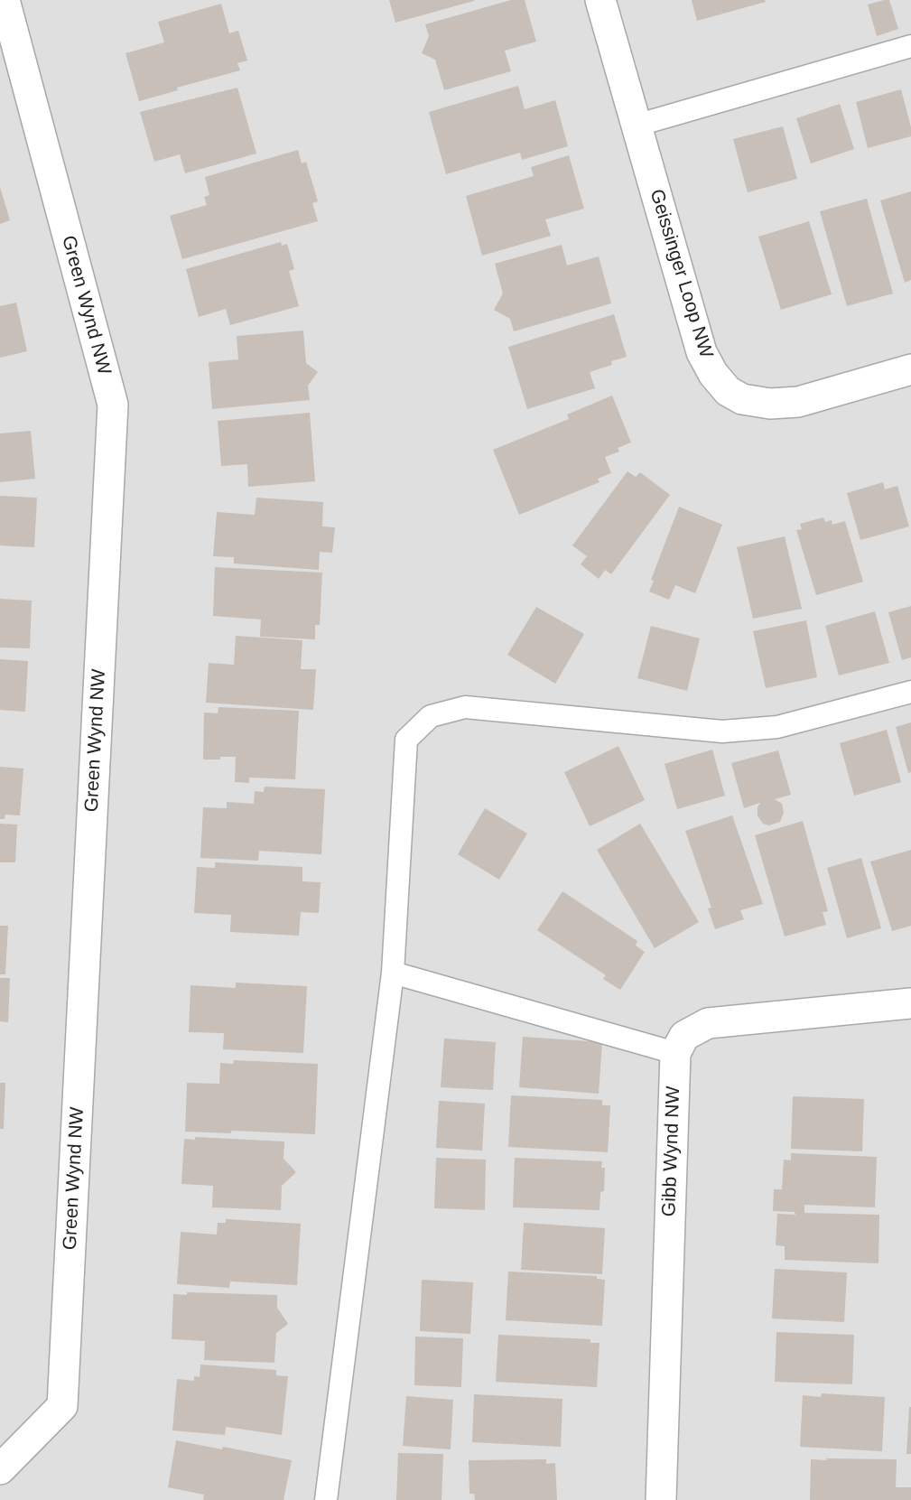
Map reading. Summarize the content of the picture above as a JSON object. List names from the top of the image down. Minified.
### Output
{"streets":{"street":["Geissinger Loop NW","Green Wynd NW","Gibb Wynd NW"]}}
